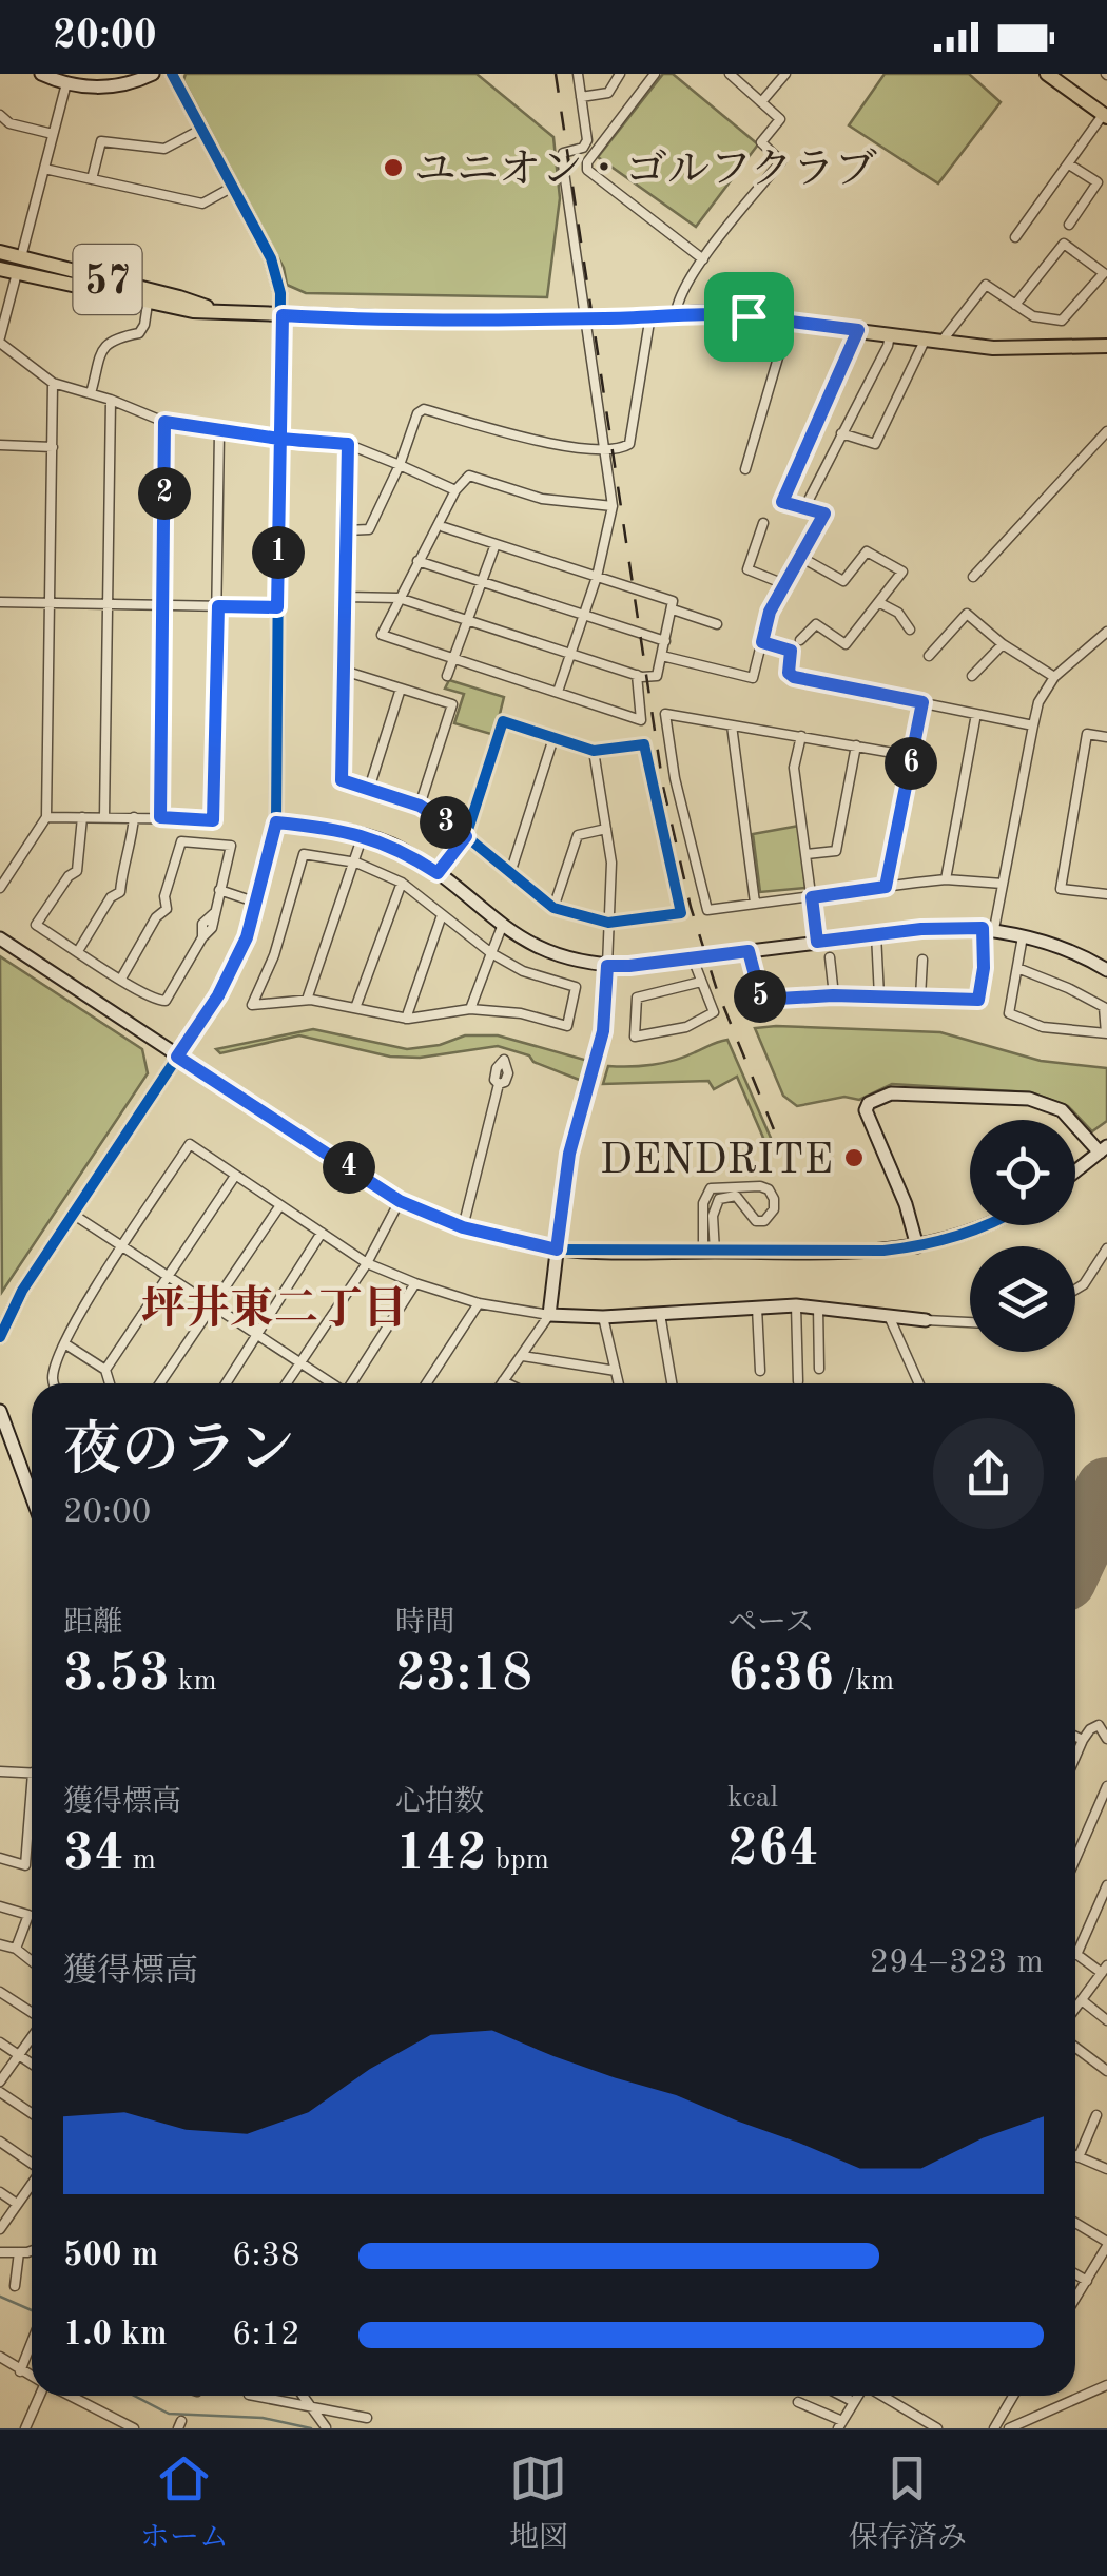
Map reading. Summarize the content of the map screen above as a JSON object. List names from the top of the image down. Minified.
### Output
{"streets":{"main road":["57"]},"districts":["坪井東二丁目"],"places":["ユニオン・ゴルフクラブ","DENDRITE"],"page":{"status":"20:00","pins":["2","1","6","3","5","4"],"heading":["夜のラン","20:00"],"stats":[["距離","3.53 km"],["時間","23:18"],["ペース","6:36 /km"],["獲得標高","34 m"],["心拍数","142 bpm"],["kcal","264"]],"chart":["獲得標高","294–323 m"],"list":[{"name":"500 m","note":"6:38"},{"name":"1.0 km","note":"6:12"}],"tabs":["ホーム","地図","保存済み"]}}
